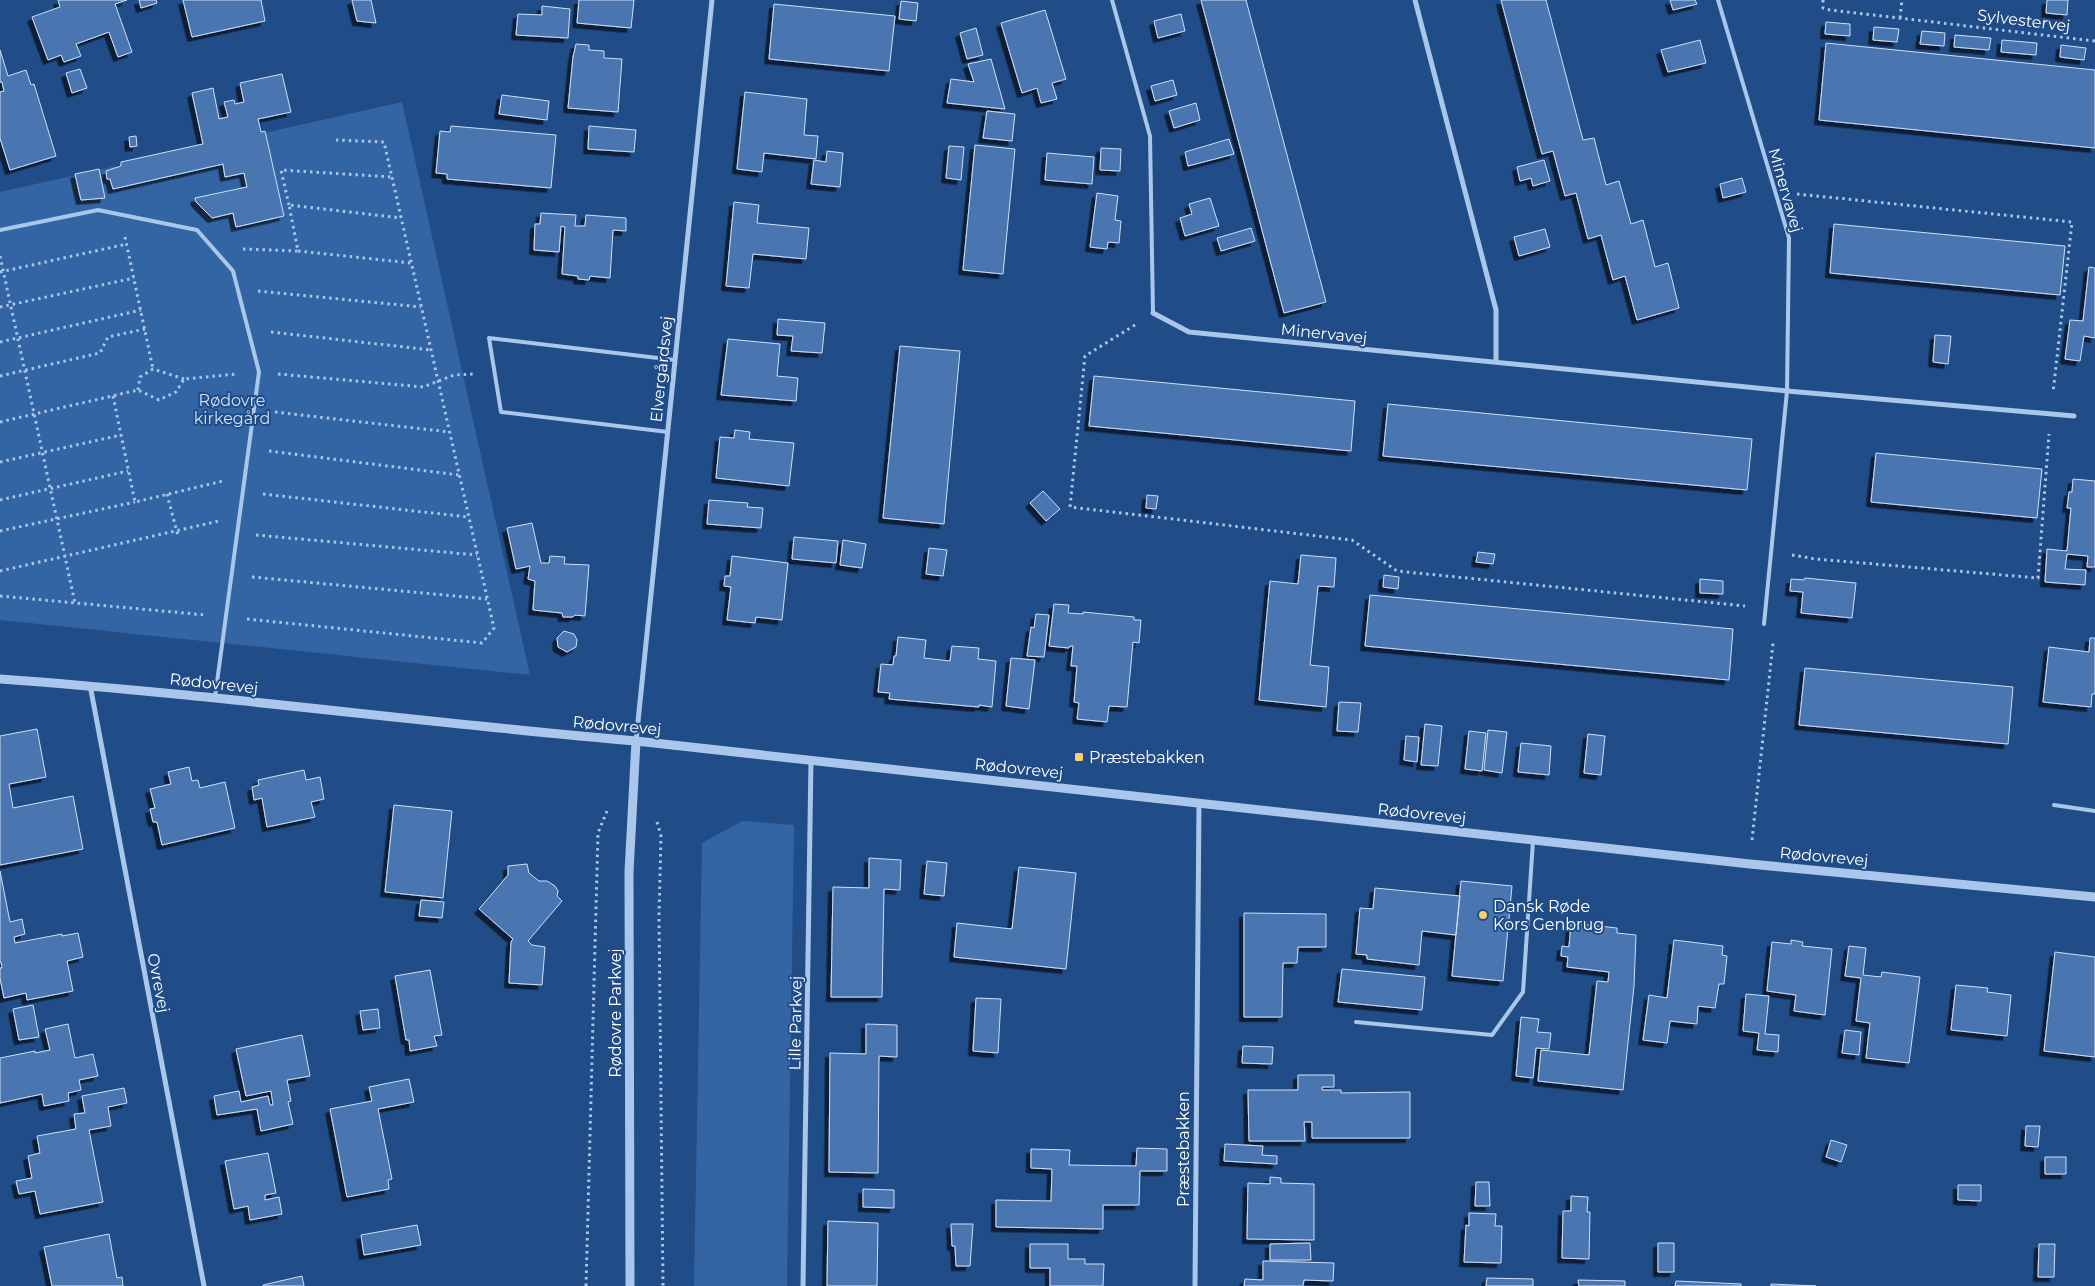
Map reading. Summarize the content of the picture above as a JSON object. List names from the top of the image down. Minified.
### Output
{"streets":{"street":["Minervavej","Elvergårdsvej","Rødovrevej","Ovrevej","Rødovre Parkvej","Lille Parkvej","Præstebakken"],"path":["Sylvestervej"]},"crossings":[["Elvergårdsvej","Rødovrevej"],["Elvergårdsvej","Rødovre Parkvej"],["Rødovrevej","Ovrevej"],["Rødovrevej","Rødovre Parkvej"],["Rødovrevej","Lille Parkvej"],["Rødovrevej","Præstebakken"]],"parks":["Rødovre kirkegård"],"places":{"transit":["Præstebakken"],"other":["Dansk Røde Kors Genbrug"]}}
